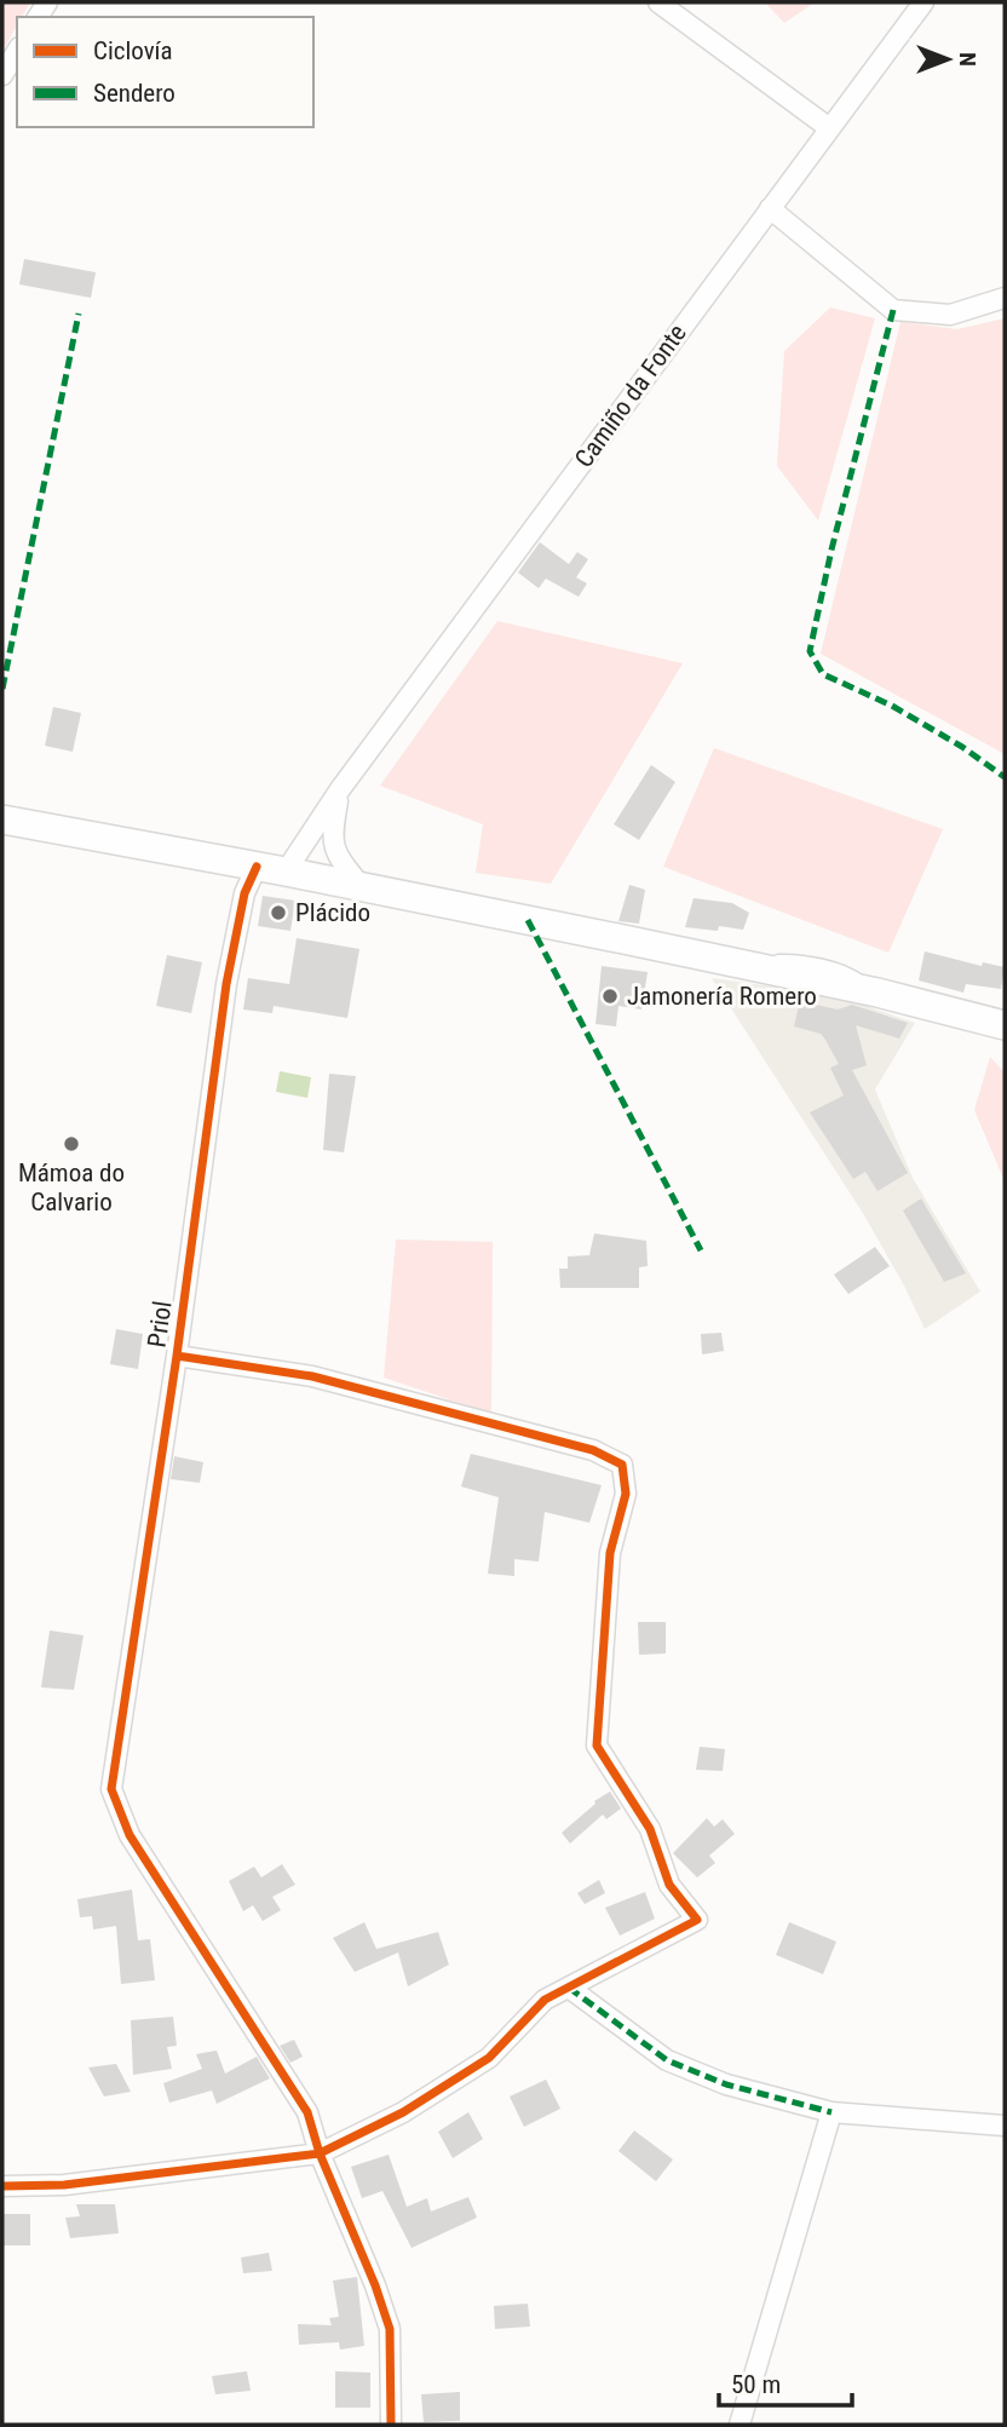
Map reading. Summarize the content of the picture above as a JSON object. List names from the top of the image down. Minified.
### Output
{"streets":{"street":["Camiño da Fonte","Priol"]},"places":["Plácido","Jamonería Romero","Mámoa do Calvario"],"legend":["Ciclovía","Sendero"],"scale_bar":"50 m","north":"right"}
